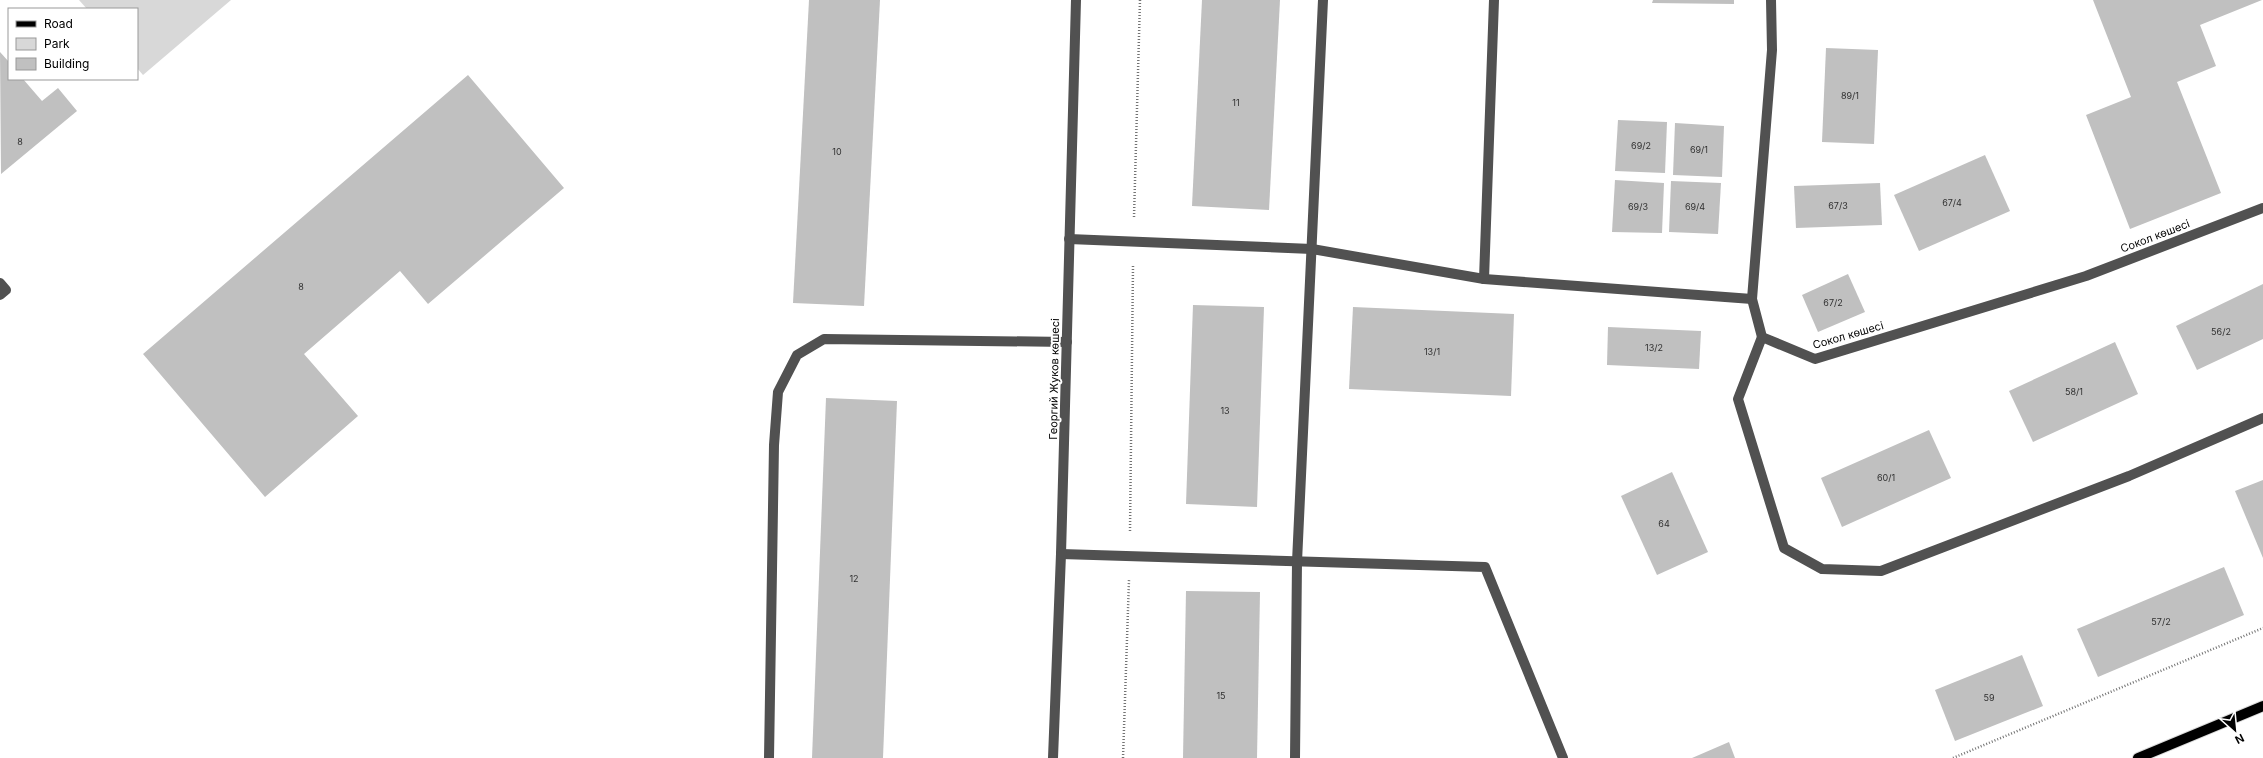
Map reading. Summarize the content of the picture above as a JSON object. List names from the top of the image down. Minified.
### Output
{"streets":{"street":["Сокол көшесі","Георгий Жуков көшесі"]},"house_numbers":["89/1","11","8","69/2","69/1","10","67/4","67/3","69/3","69/4","8","67/2","56/2","13/2","13/1","58/1","13","60/1","64","12","57/2","15","59"],"legend":["Road","Park","Building"],"north":"bottom right"}
